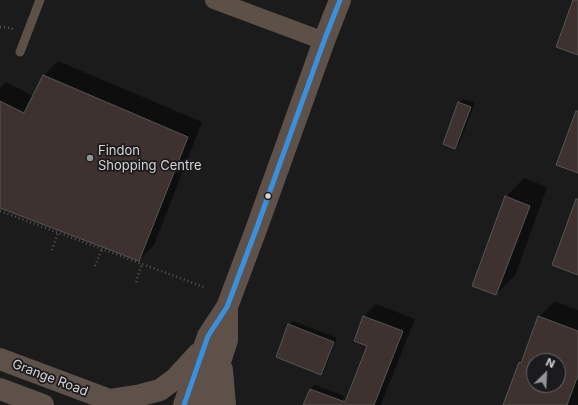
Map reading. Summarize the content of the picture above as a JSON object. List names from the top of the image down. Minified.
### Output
{"streets":{"main road":["Grange Road"]},"places":["Findon Shopping Centre"],"north":"top right"}
